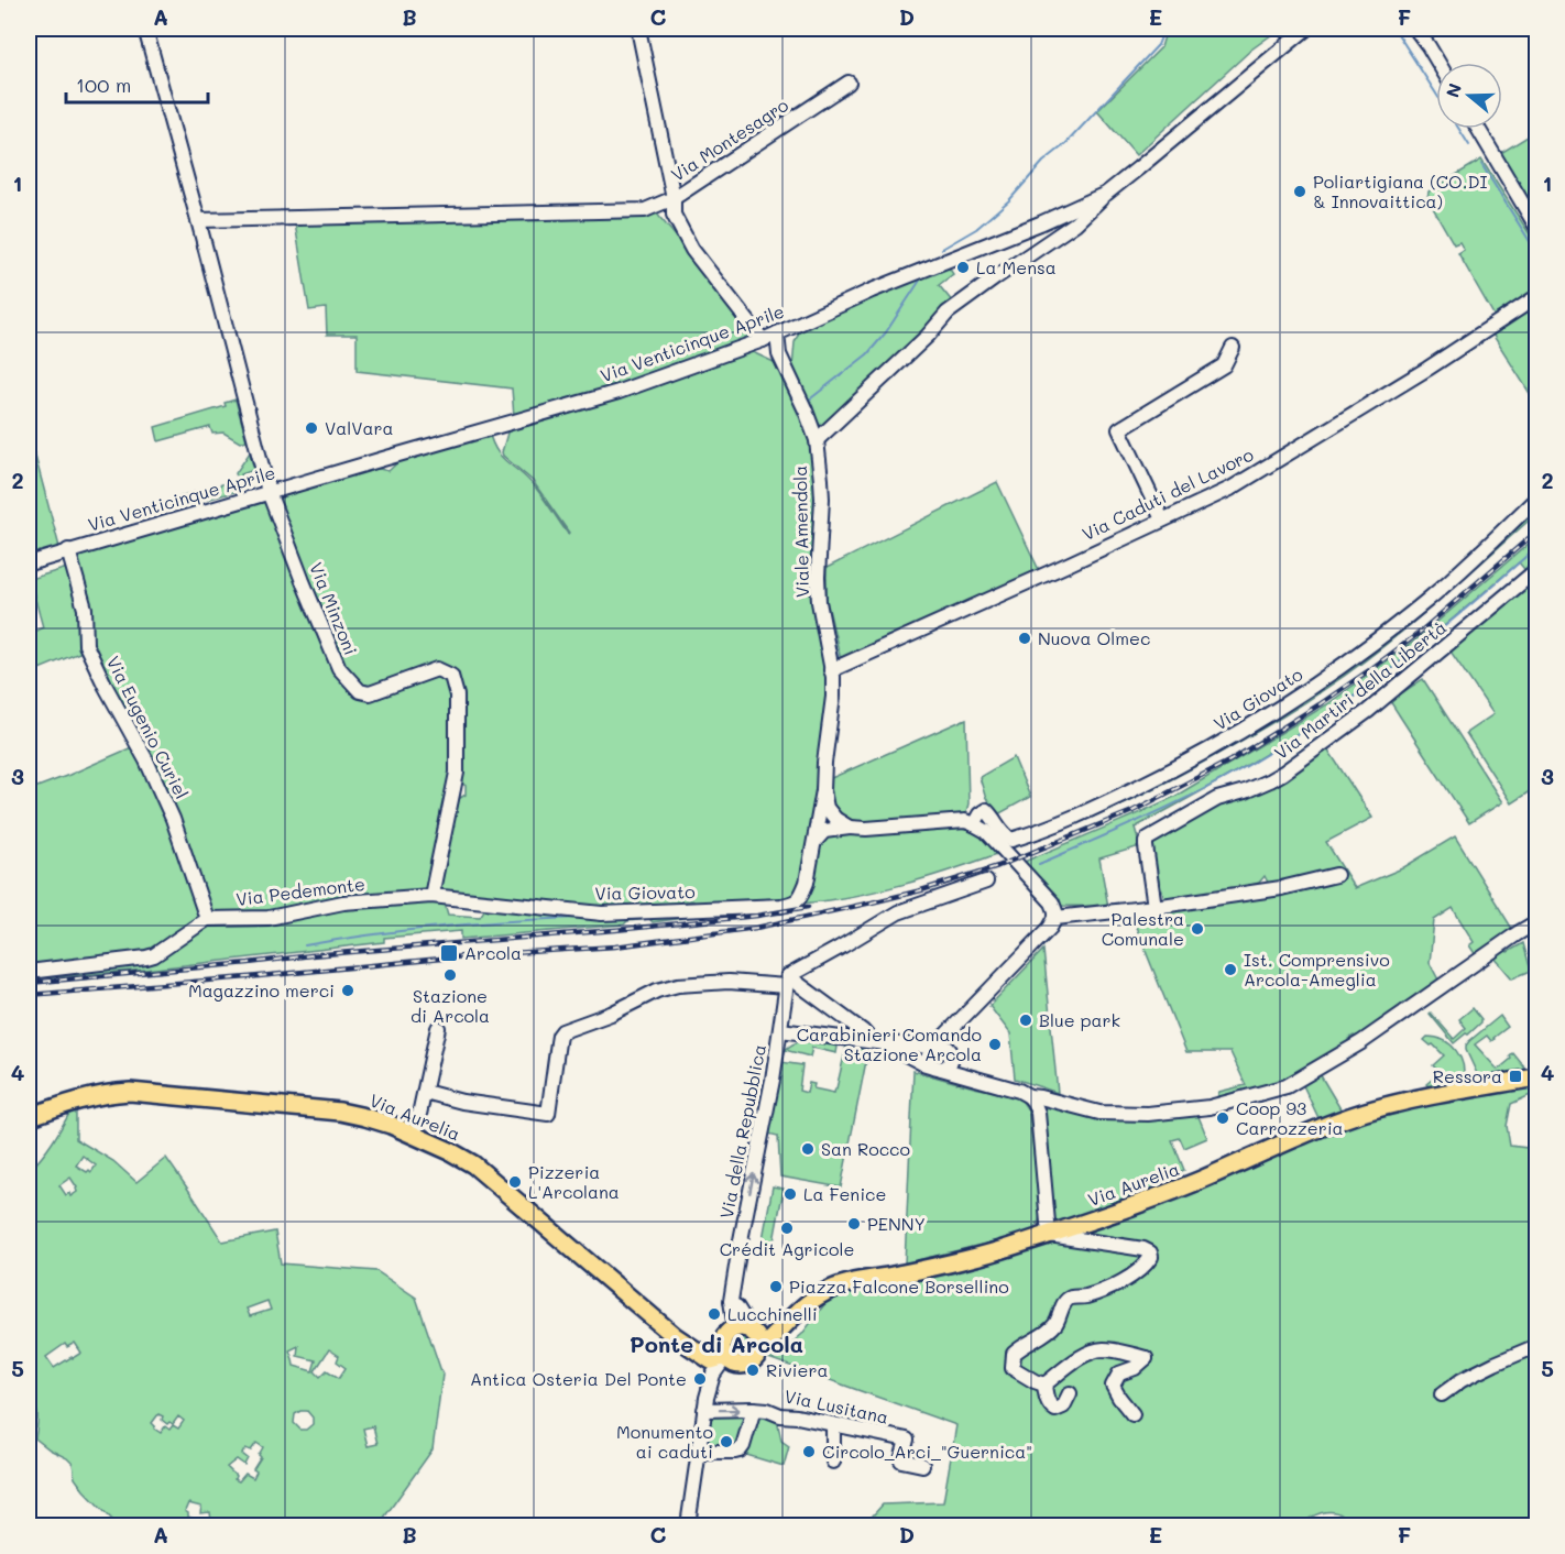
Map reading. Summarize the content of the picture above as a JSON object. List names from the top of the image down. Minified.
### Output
{"streets":{"main road":["Via Aurelia"],"street":["Via Montesagro","Via Venticinque Aprile","Via Caduti del Lavoro","Viale Amendola","Via Minzoni","Via Martiri della Libertà","Via Giovato","Via Eugenio Curiel","Via Pedemonte","Via della Repubblica","Via Lusitana"]},"crossings":[["Via Montesagro","Via Venticinque Aprile"],["Via Venticinque Aprile","Viale Amendola"],["Via Venticinque Aprile","Via Minzoni"],["Via Venticinque Aprile","Via Eugenio Curiel"],["Via Caduti del Lavoro","Viale Amendola"],["Viale Amendola","Via Giovato"],["Via Minzoni","Via Giovato"],["Via Minzoni","Via Pedemonte"],["Via Giovato","Via Pedemonte"],["Via Eugenio Curiel","Via Pedemonte"],["Via Aurelia","Via della Repubblica"]],"one_way":["Via della Repubblica"],"districts":["Ponte di Arcola"],"places":{"other":["Poliartigiana (CO.DI & Innovaittica)","La Mensa","ValVara","Nuova Olmec","Palestra Comunale","Ist. Comprensivo Arcola-Ameglia","Stazione di Arcola","Magazzino merci","Blue park","Carabinieri Comando Stazione Arcola","Coop 93 Carrozzeria","San Rocco","Pizzeria L'Arcolana","La Fenice","PENNY","Crédit Agricole","Piazza Falcone Borsellino","Lucchinelli","Riviera","Antica Osteria Del Ponte","Monumento ai caduti","Circolo_Arci_\"Guernica\""],"transit":["Arcola","Ressora"]},"scale_bar":"100 m","north":"left","grid":{"columns":["A","B","C","D","E","F"],"rows":["1","2","3","4","5"]}}
